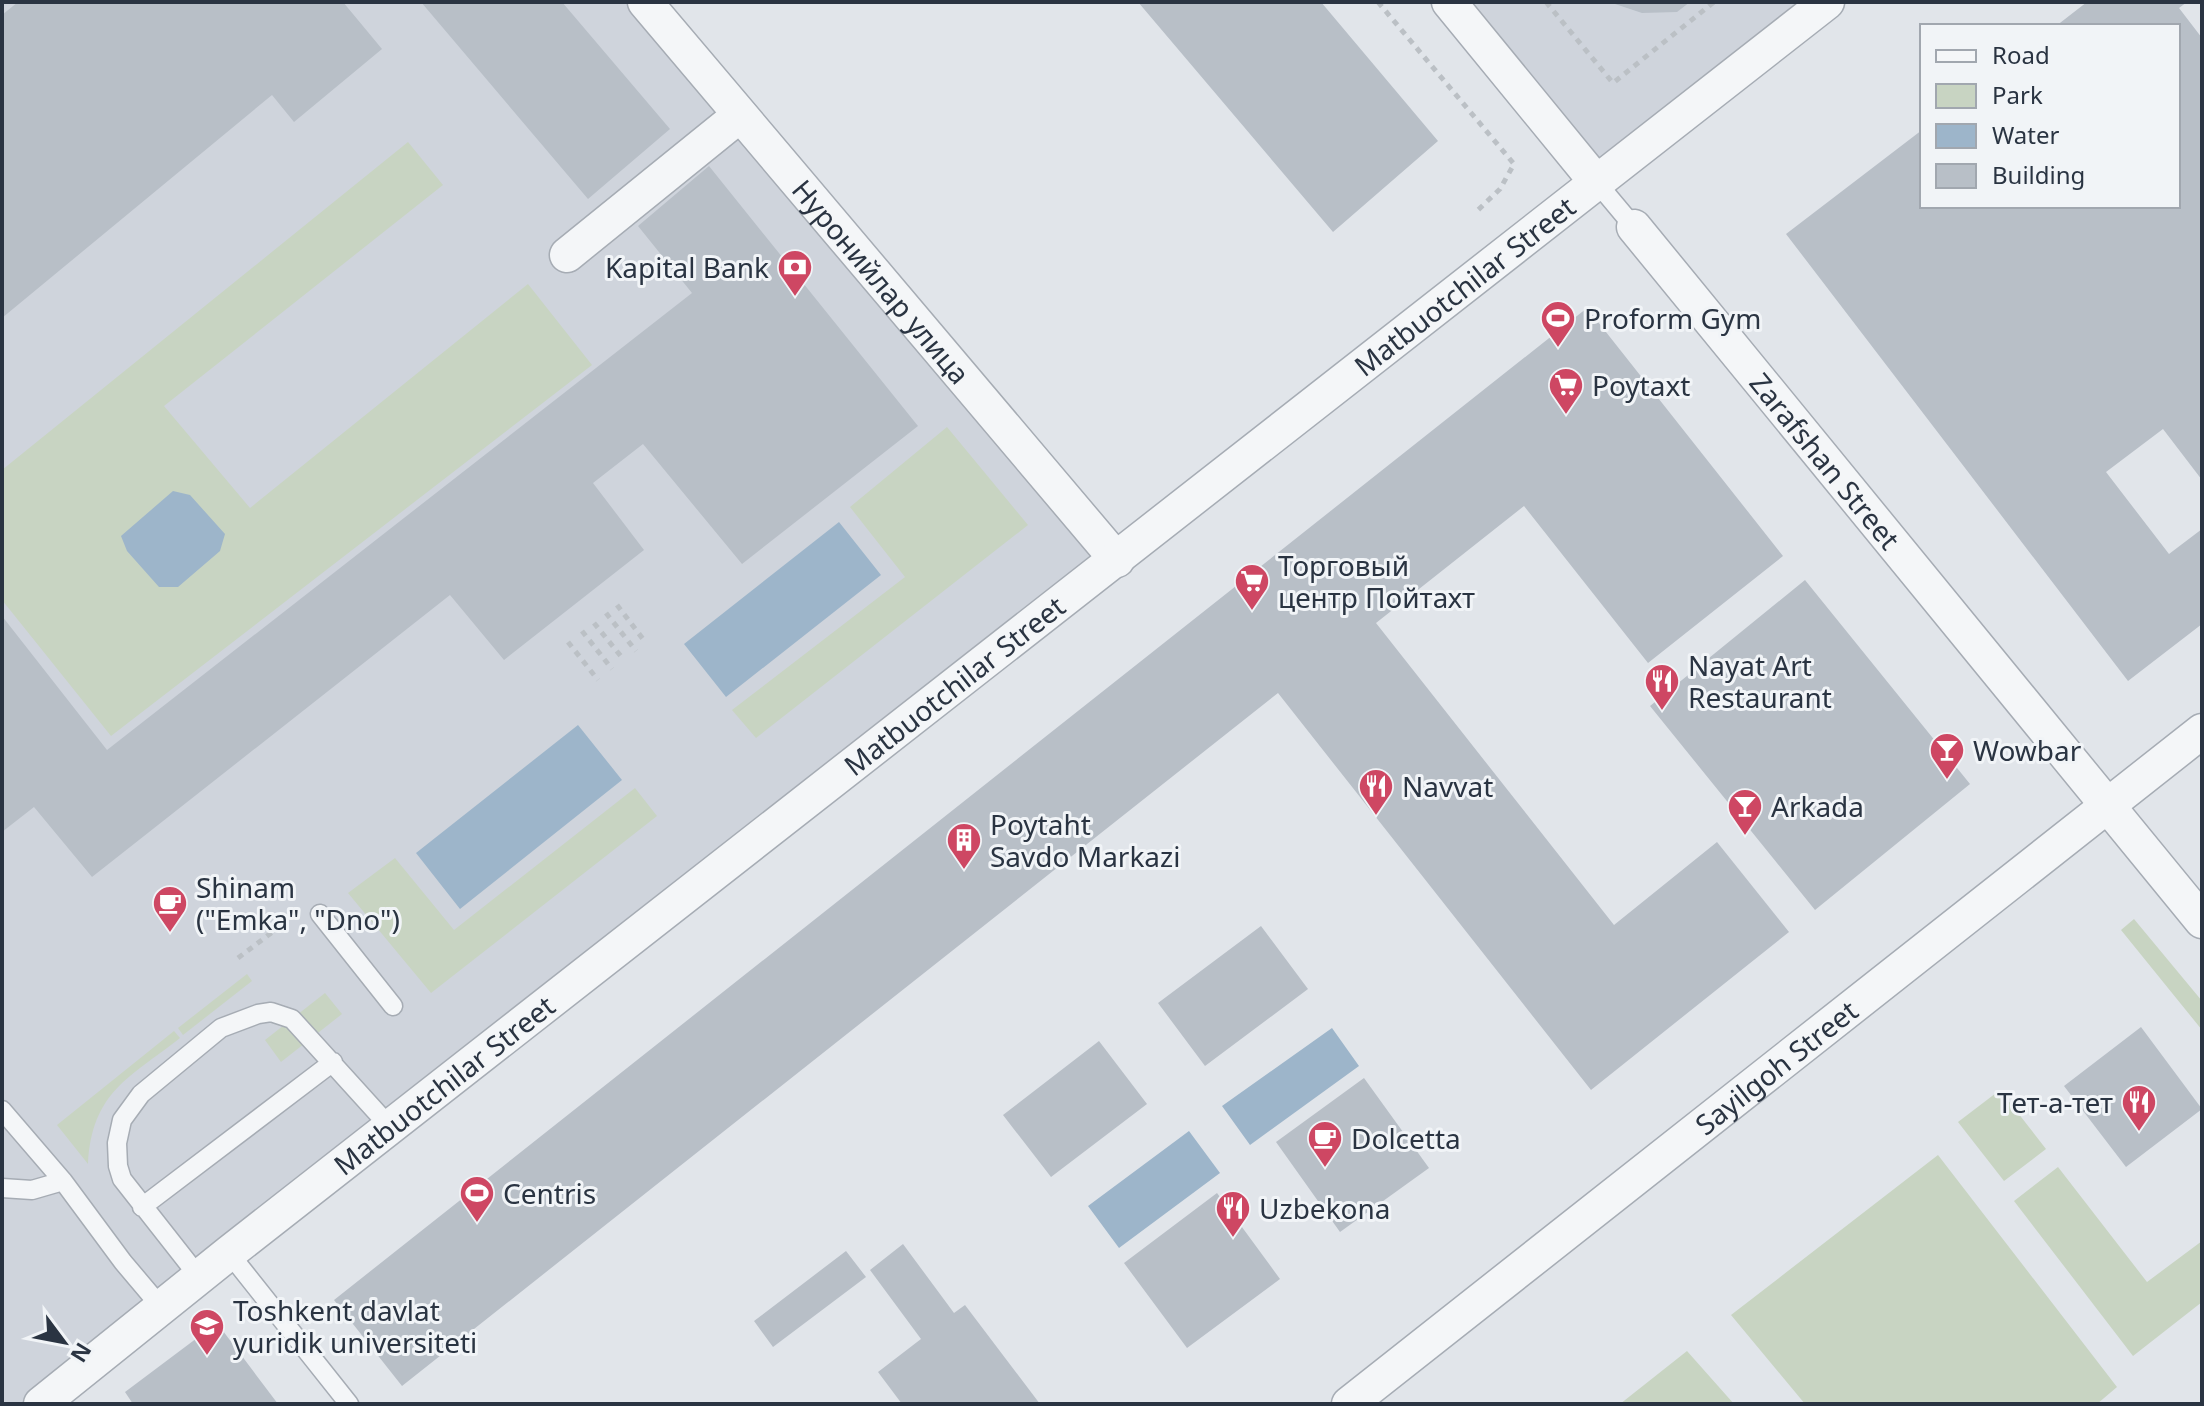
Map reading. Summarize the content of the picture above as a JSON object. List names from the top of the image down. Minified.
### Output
{"streets":{"street":["Нуронийлар улица","Matbuotchilar Street","Zarafshan Street","Sayilgoh Street"]},"crossings":[["Нуронийлар улица","Matbuotchilar Street"],["Matbuotchilar Street","Zarafshan Street"],["Zarafshan Street","Sayilgoh Street"]],"places":{"bank":["Kapital Bank"],"sports":["Proform Gym","Centris"],"supermarket":["Poytaxt","Торговый центр Пойтахт"],"restaurant":["Nayat Art Restaurant","Navvat","Тет-а-тет","Uzbekona"],"bar":["Wowbar","Arkada"],"building":["Poytaht Savdo Markazi"],"cafe":["Shinam (\"Еmka\", \"Dno\")","Dolcetta"],"school or university":["Toshkent davlat yuridik universiteti"]},"legend":["Road","Park","Water","Building"],"north":"bottom right"}
